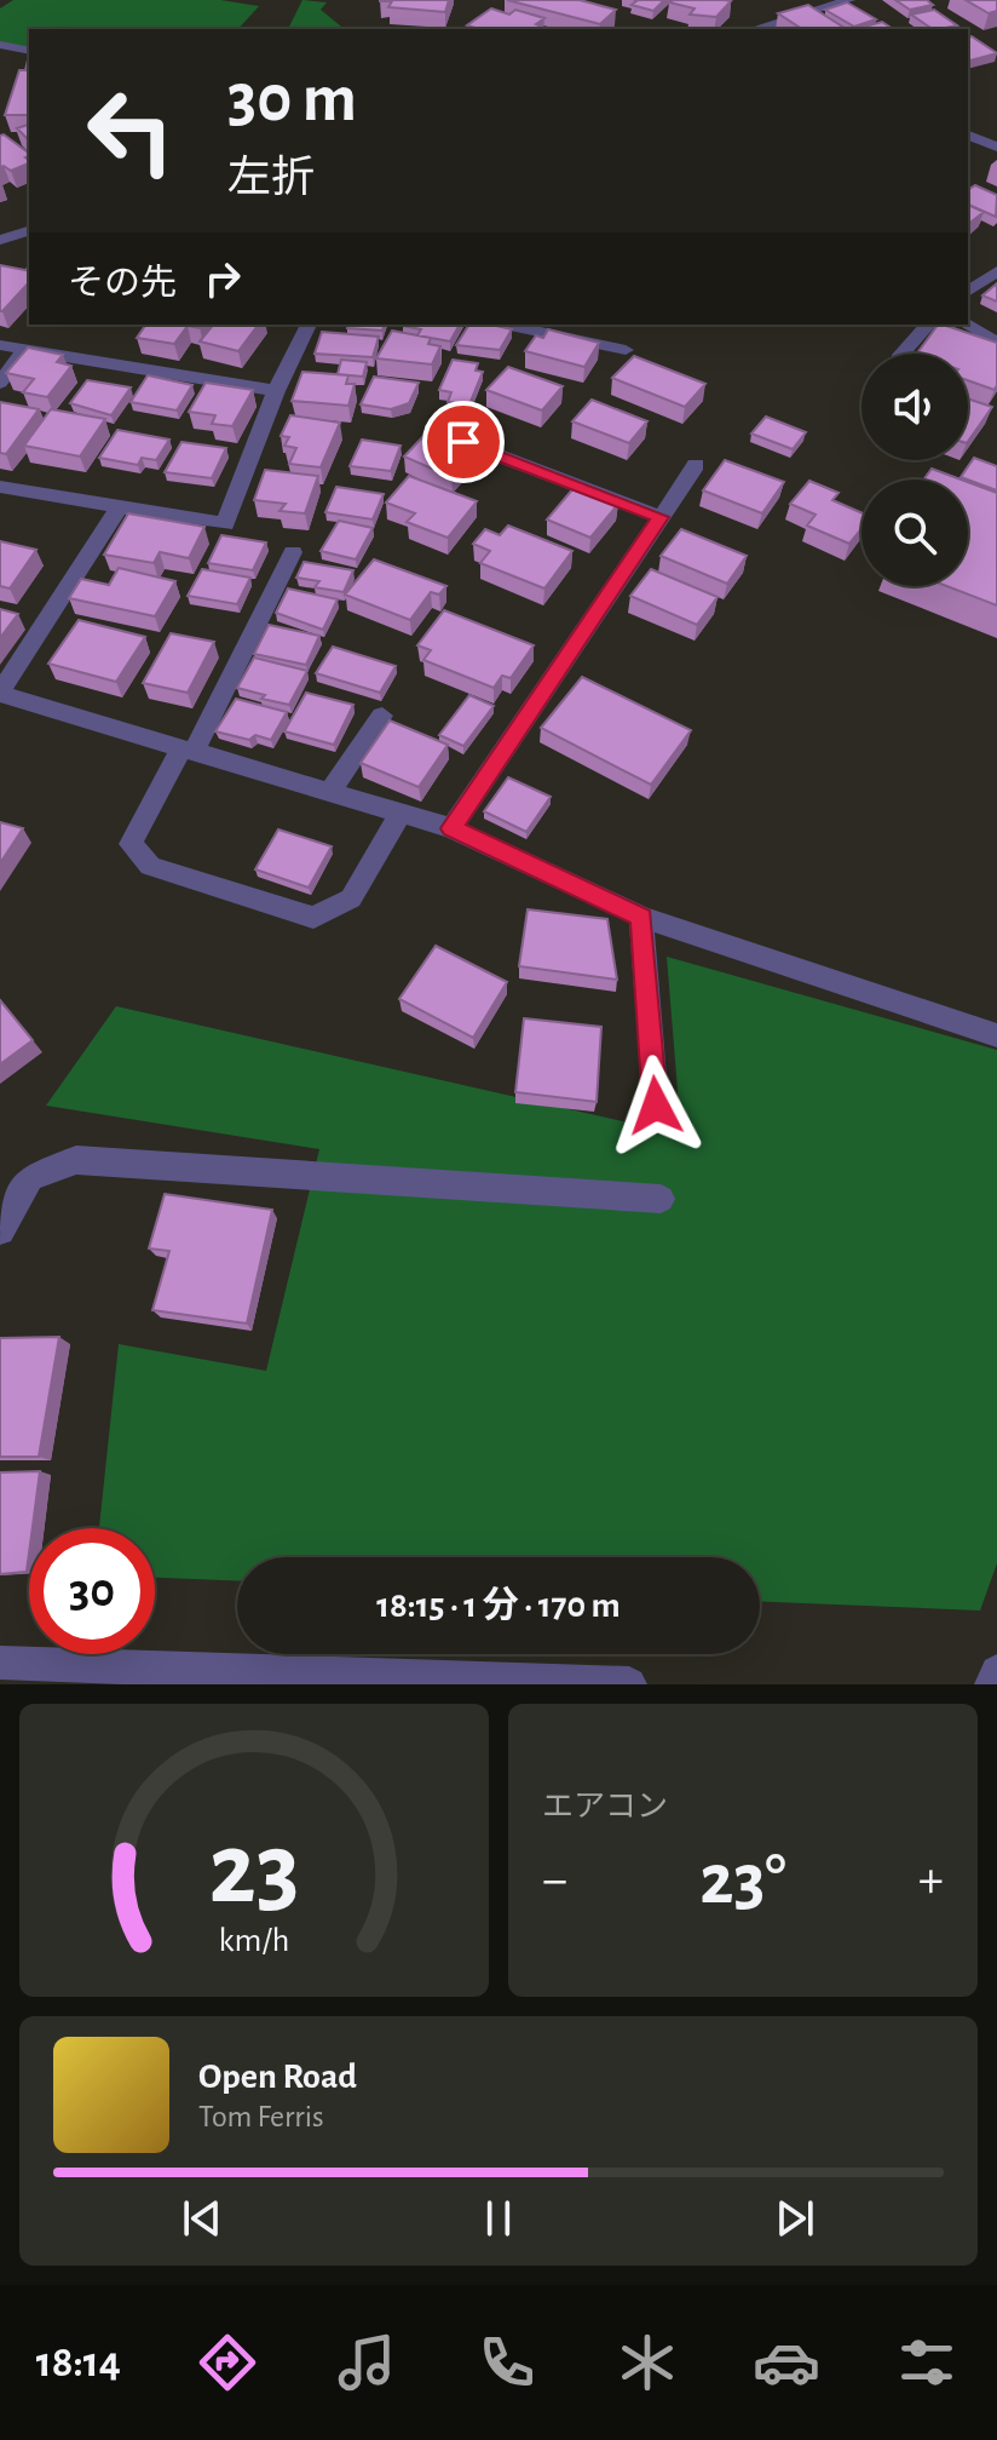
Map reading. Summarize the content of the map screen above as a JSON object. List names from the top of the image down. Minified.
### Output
{"page":{"turn":["30 m","左折"],"then":"その先","limit":"30","trip":"18:15 · 1 分 · 170 m","tile":"エアコン","heat":["−","23°","+"],"song":["Open Road","Tom Ferris"],"tabs":"18:14","gauge":["23","km/h"]}}
